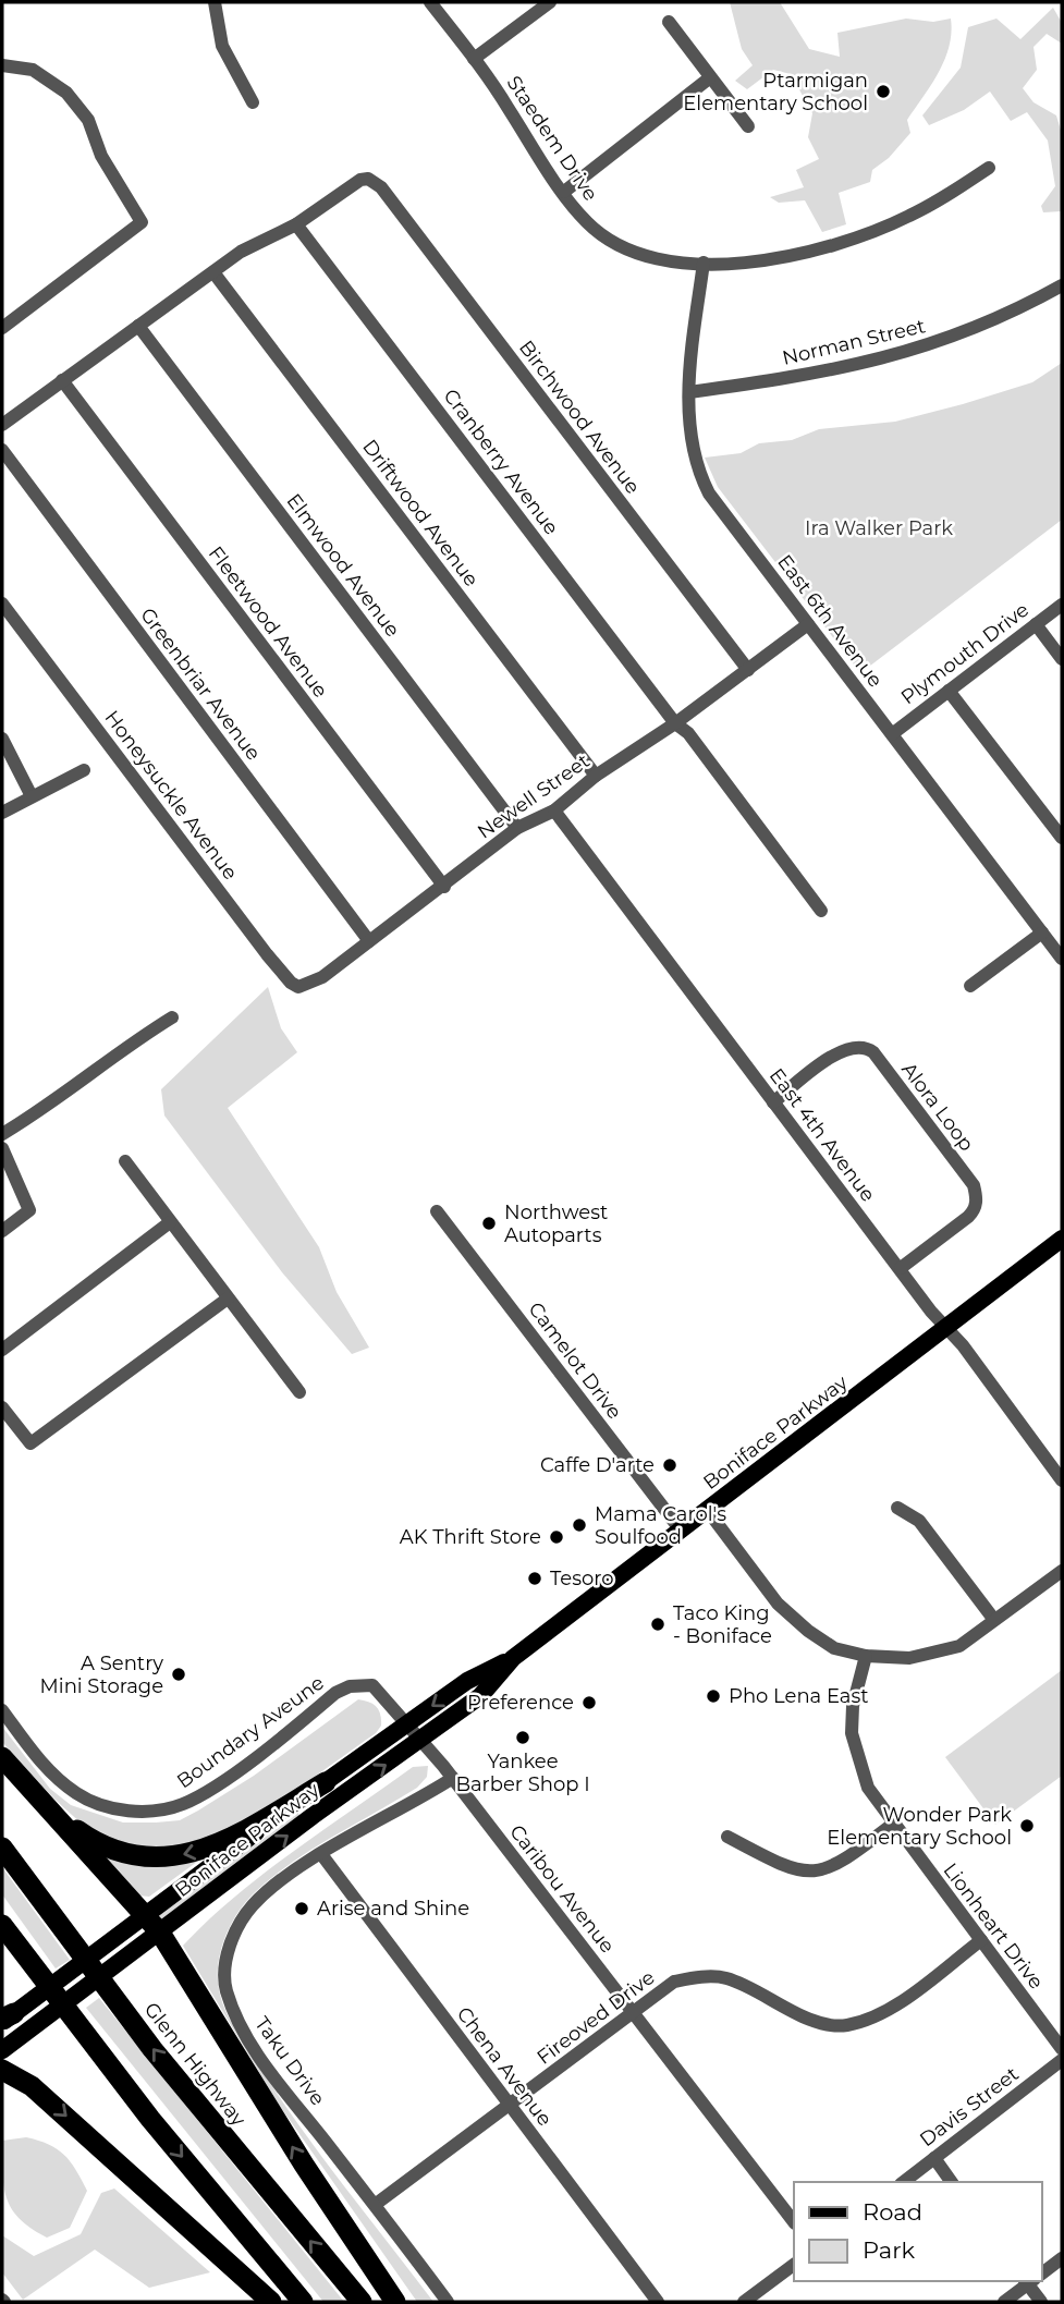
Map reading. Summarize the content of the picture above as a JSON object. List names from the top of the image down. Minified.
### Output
{"streets":{"highway":["Glenn Highway"],"main road":["Boniface Parkway"],"street":["Staedem Drive","Norman Street","Birchwood Avenue","Cranberry Avenue","Driftwood Avenue","Elmwood Avenue","East 6th Avenue","Fleetwood Avenue","Plymouth Drive","Greenbriar Avenue","Honeysuckle Avenue","Newell Street","Alora Loop","East 4th Avenue","Camelot Drive","Boundary Aveune","Caribou Avenue","Lionheart Drive","Fireoved Drive","Taku Drive","Chena Avenue","Davis Street"]},"crossings":[["Staedem Drive","East 6th Avenue"],["Norman Street","East 6th Avenue"],["Birchwood Avenue","Cranberry Avenue"],["Birchwood Avenue","Newell Street"],["Cranberry Avenue","Newell Street"],["Driftwood Avenue","Newell Street"],["Elmwood Avenue","Newell Street"],["East 6th Avenue","Plymouth Drive"],["East 6th Avenue","Newell Street"],["Fleetwood Avenue","Newell Street"],["Greenbriar Avenue","Newell Street"],["Honeysuckle Avenue","Newell Street"],["Newell Street","East 4th Avenue"],["Alora Loop","East 4th Avenue"],["East 4th Avenue","Boniface Parkway"],["Camelot Drive","Boniface Parkway"],["Boniface Parkway","Boundary Aveune"],["Boniface Parkway","Caribou Avenue"],["Boundary Aveune","Caribou Avenue"],["Caribou Avenue","Fireoved Drive"],["Caribou Avenue","Taku Drive"],["Lionheart Drive","Fireoved Drive"],["Fireoved Drive","Taku Drive"],["Fireoved Drive","Chena Avenue"],["Taku Drive","Chena Avenue"]],"parks":["Ira Walker Park"],"places":["Ptarmigan Elementary School","Northwest Autoparts","Caffe D'arte","Mama Carol's Soulfood","AK Thrift Store","Tesoro","Taco King - Boniface","A Sentry Mini Storage","Pho Lena East","Preference","Yankee Barber Shop I","Wonder Park Elementary School","Arise and Shine"],"legend":["Road","Park"]}
